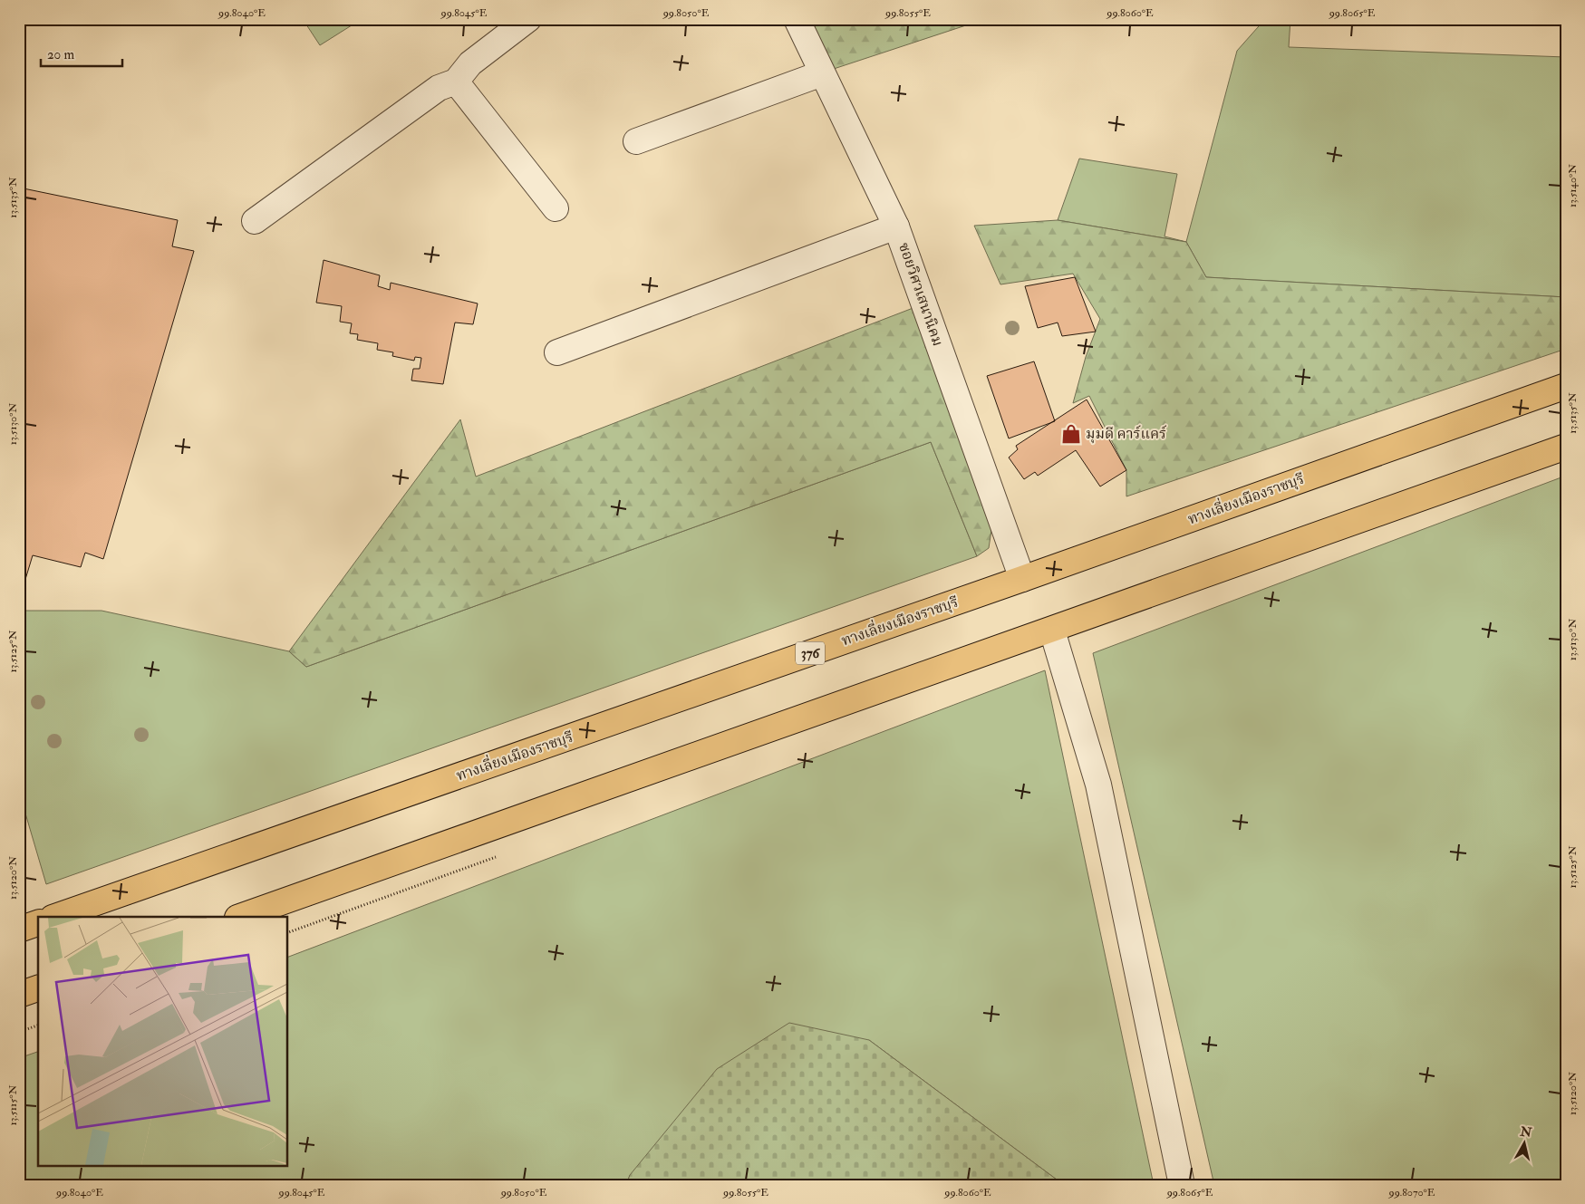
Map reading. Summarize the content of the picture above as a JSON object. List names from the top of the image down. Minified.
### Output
{"streets":{"main road":["ทางเลี่ยงเมืองราชบุรี","376"],"street":["ซอยวิศวเสนานิคม"]},"crossings":[["ซอยวิศวเสนานิคม","ทางเลี่ยงเมืองราชบุรี"]],"places":{"shop":["มุมดี คาร์แคร์"]},"scale_bar":"20 m","north":"top","coordinates":["99.8040°E","99.8045°E","99.8050°E","99.8055°E","99.8060°E","99.8065°E","13.5140°N","13.5135°N","13.5130°N","13.5125°N","13.5120°N","13.5115°N","99.8070°E"]}
